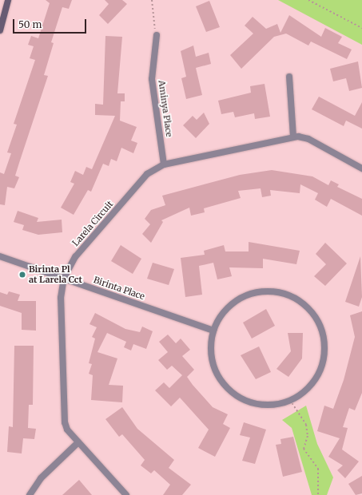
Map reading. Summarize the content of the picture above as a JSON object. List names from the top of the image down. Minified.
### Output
{"streets":{"street":["Aminya Place","Larela Circuit","Birinta Place"]},"crossings":[["Aminya Place","Larela Circuit"],["Larela Circuit","Birinta Place"]],"places":["Birinta Pl at Larela Cct"],"scale_bar":"50 m"}
